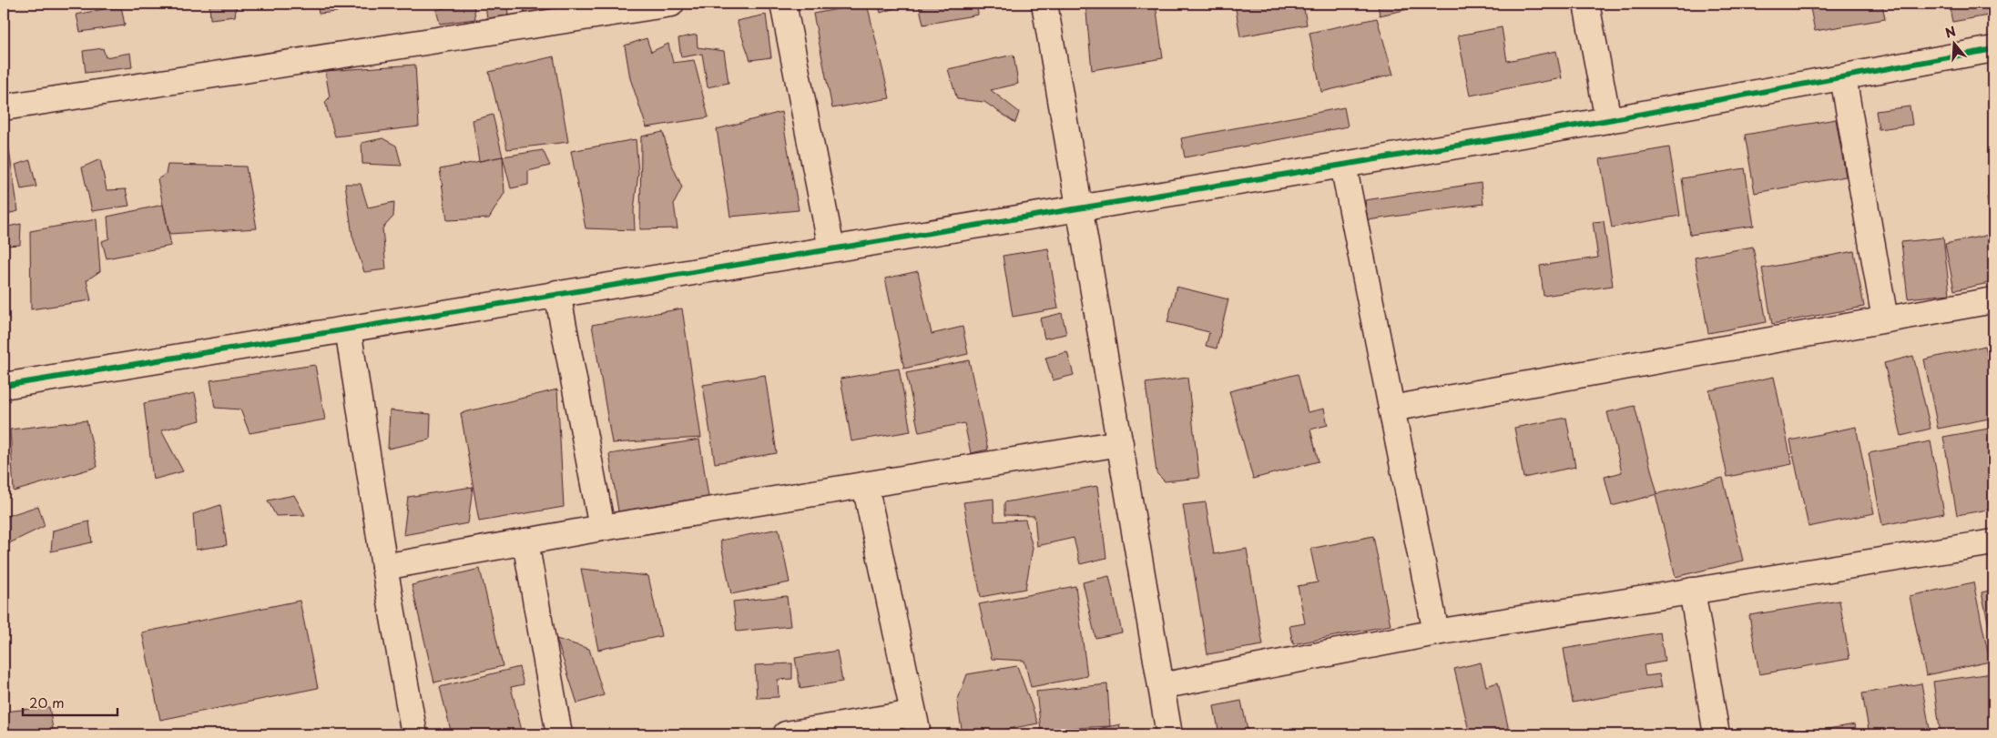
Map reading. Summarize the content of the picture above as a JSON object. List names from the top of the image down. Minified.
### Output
{"scale_bar":"20 m","north":"top"}
